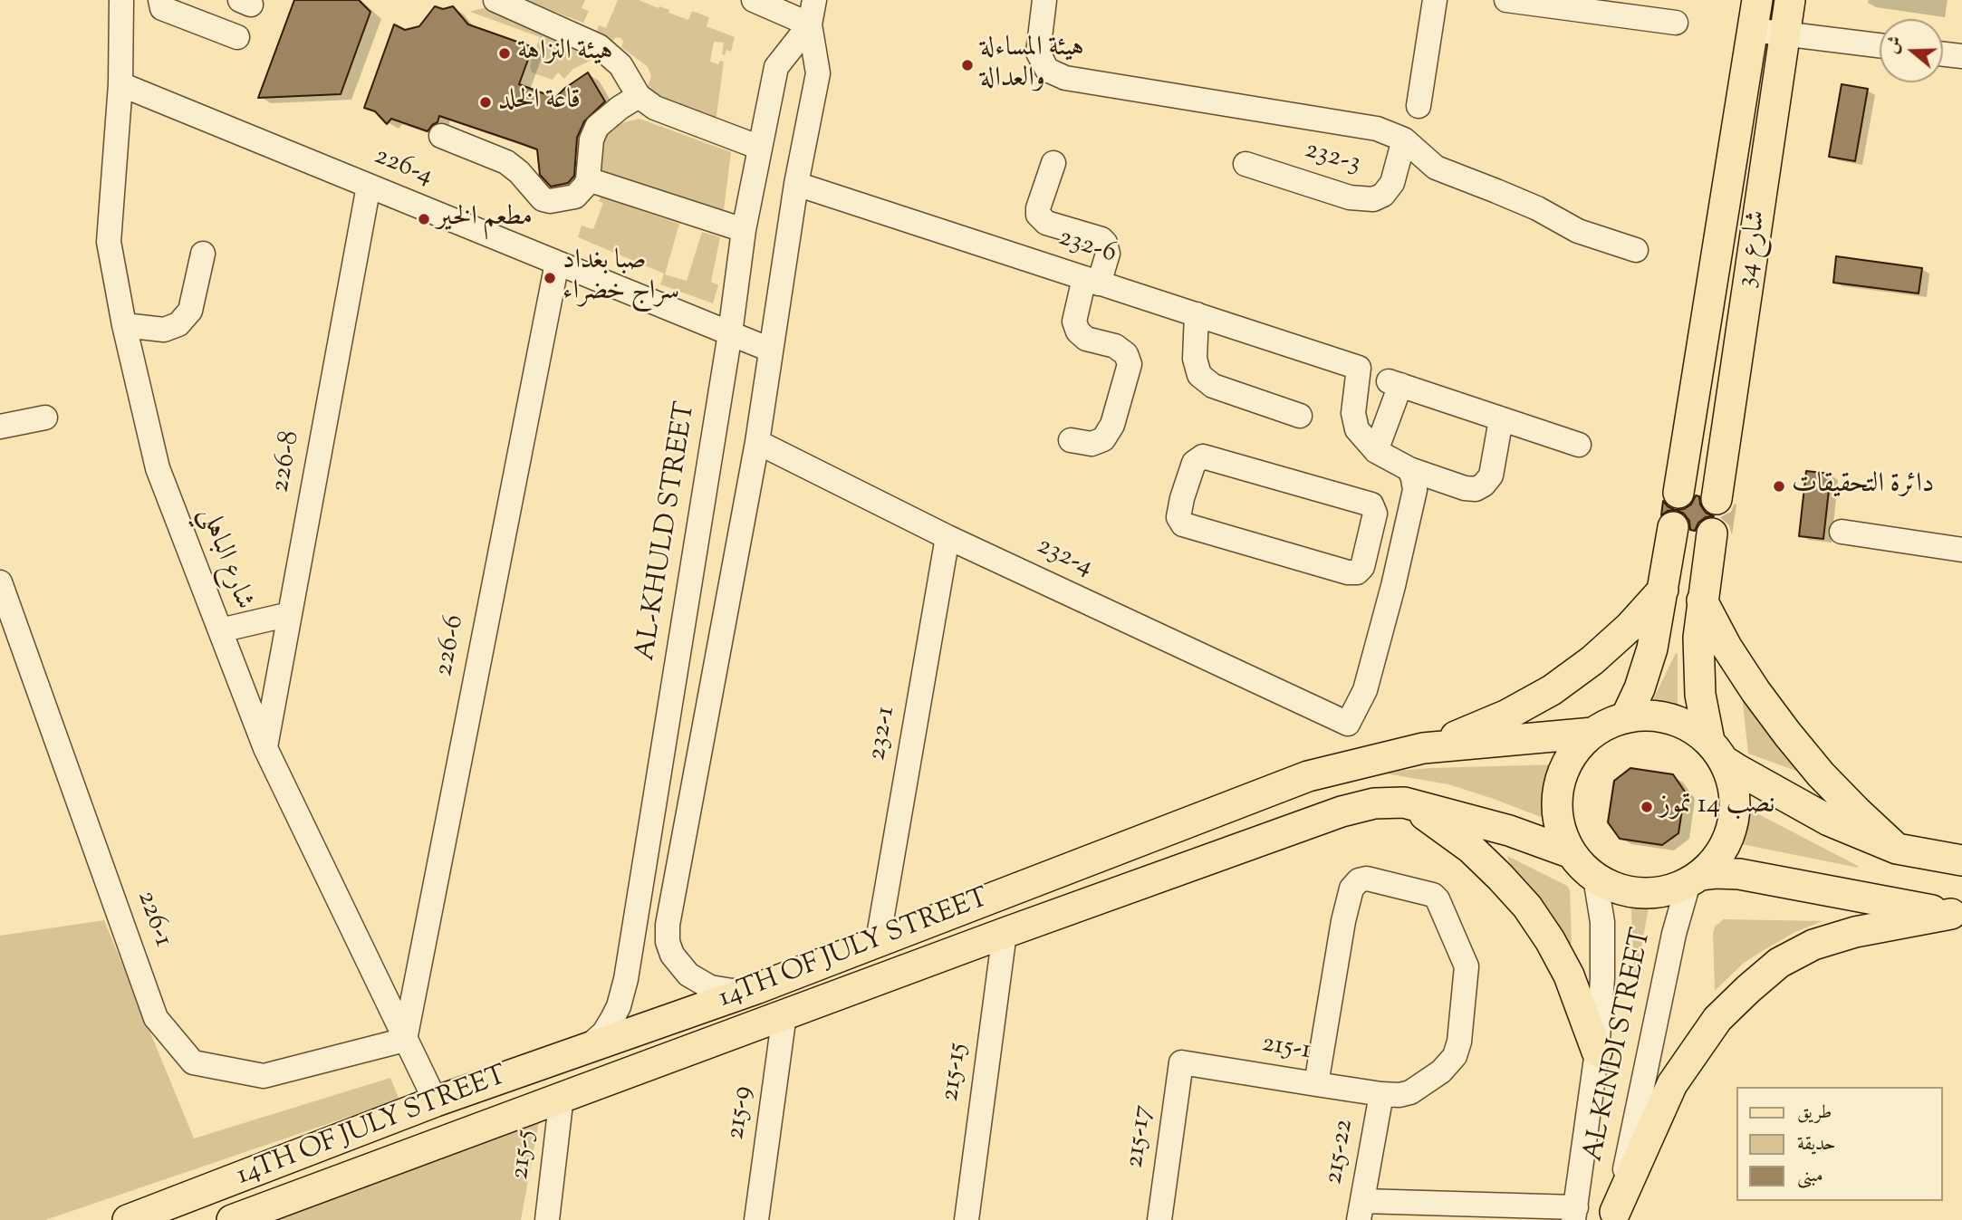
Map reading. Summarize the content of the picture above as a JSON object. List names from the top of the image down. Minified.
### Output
{"streets":{"main road":["شارع 34","14TH OF JULY STREET"],"street":["232-3","226-4","232-6","226-8","AL-KHULD STREET","232-4","شارع الباهلي","226-6","232-1","226-1","AL KINDI STREET","215-1","215-15","215-9","215-17","215-22","215-5"]},"crossings":[["226-4","226-8"],["226-4","AL-KHULD STREET"],["226-4","شارع الباهلي"],["226-4","226-6"],["232-6","AL-KHULD STREET"],["226-8","شارع الباهلي"],["AL-KHULD STREET","232-4"],["AL-KHULD STREET","14TH OF JULY STREET"],["232-4","232-1"],["شارع الباهلي","226-6"],["شارع الباهلي","226-1"],["شارع الباهلي","14TH OF JULY STREET"],["226-6","226-1"],["232-1","14TH OF JULY STREET"],["14TH OF JULY STREET","AL KINDI STREET"],["14TH OF JULY STREET","215-15"],["14TH OF JULY STREET","215-9"],["14TH OF JULY STREET","215-5"],["215-1","215-17"],["215-1","215-22"]],"places":["هيئة النزاهة","هيئة المساءلة والعدالة","قاعة الخلد","مطعم الخير","صبا بغداد سراج خضراء","دائرة التحقيقات","نصب 14 تموز"],"legend":["طريق","حديقة","مبنى"],"north":"left"}
